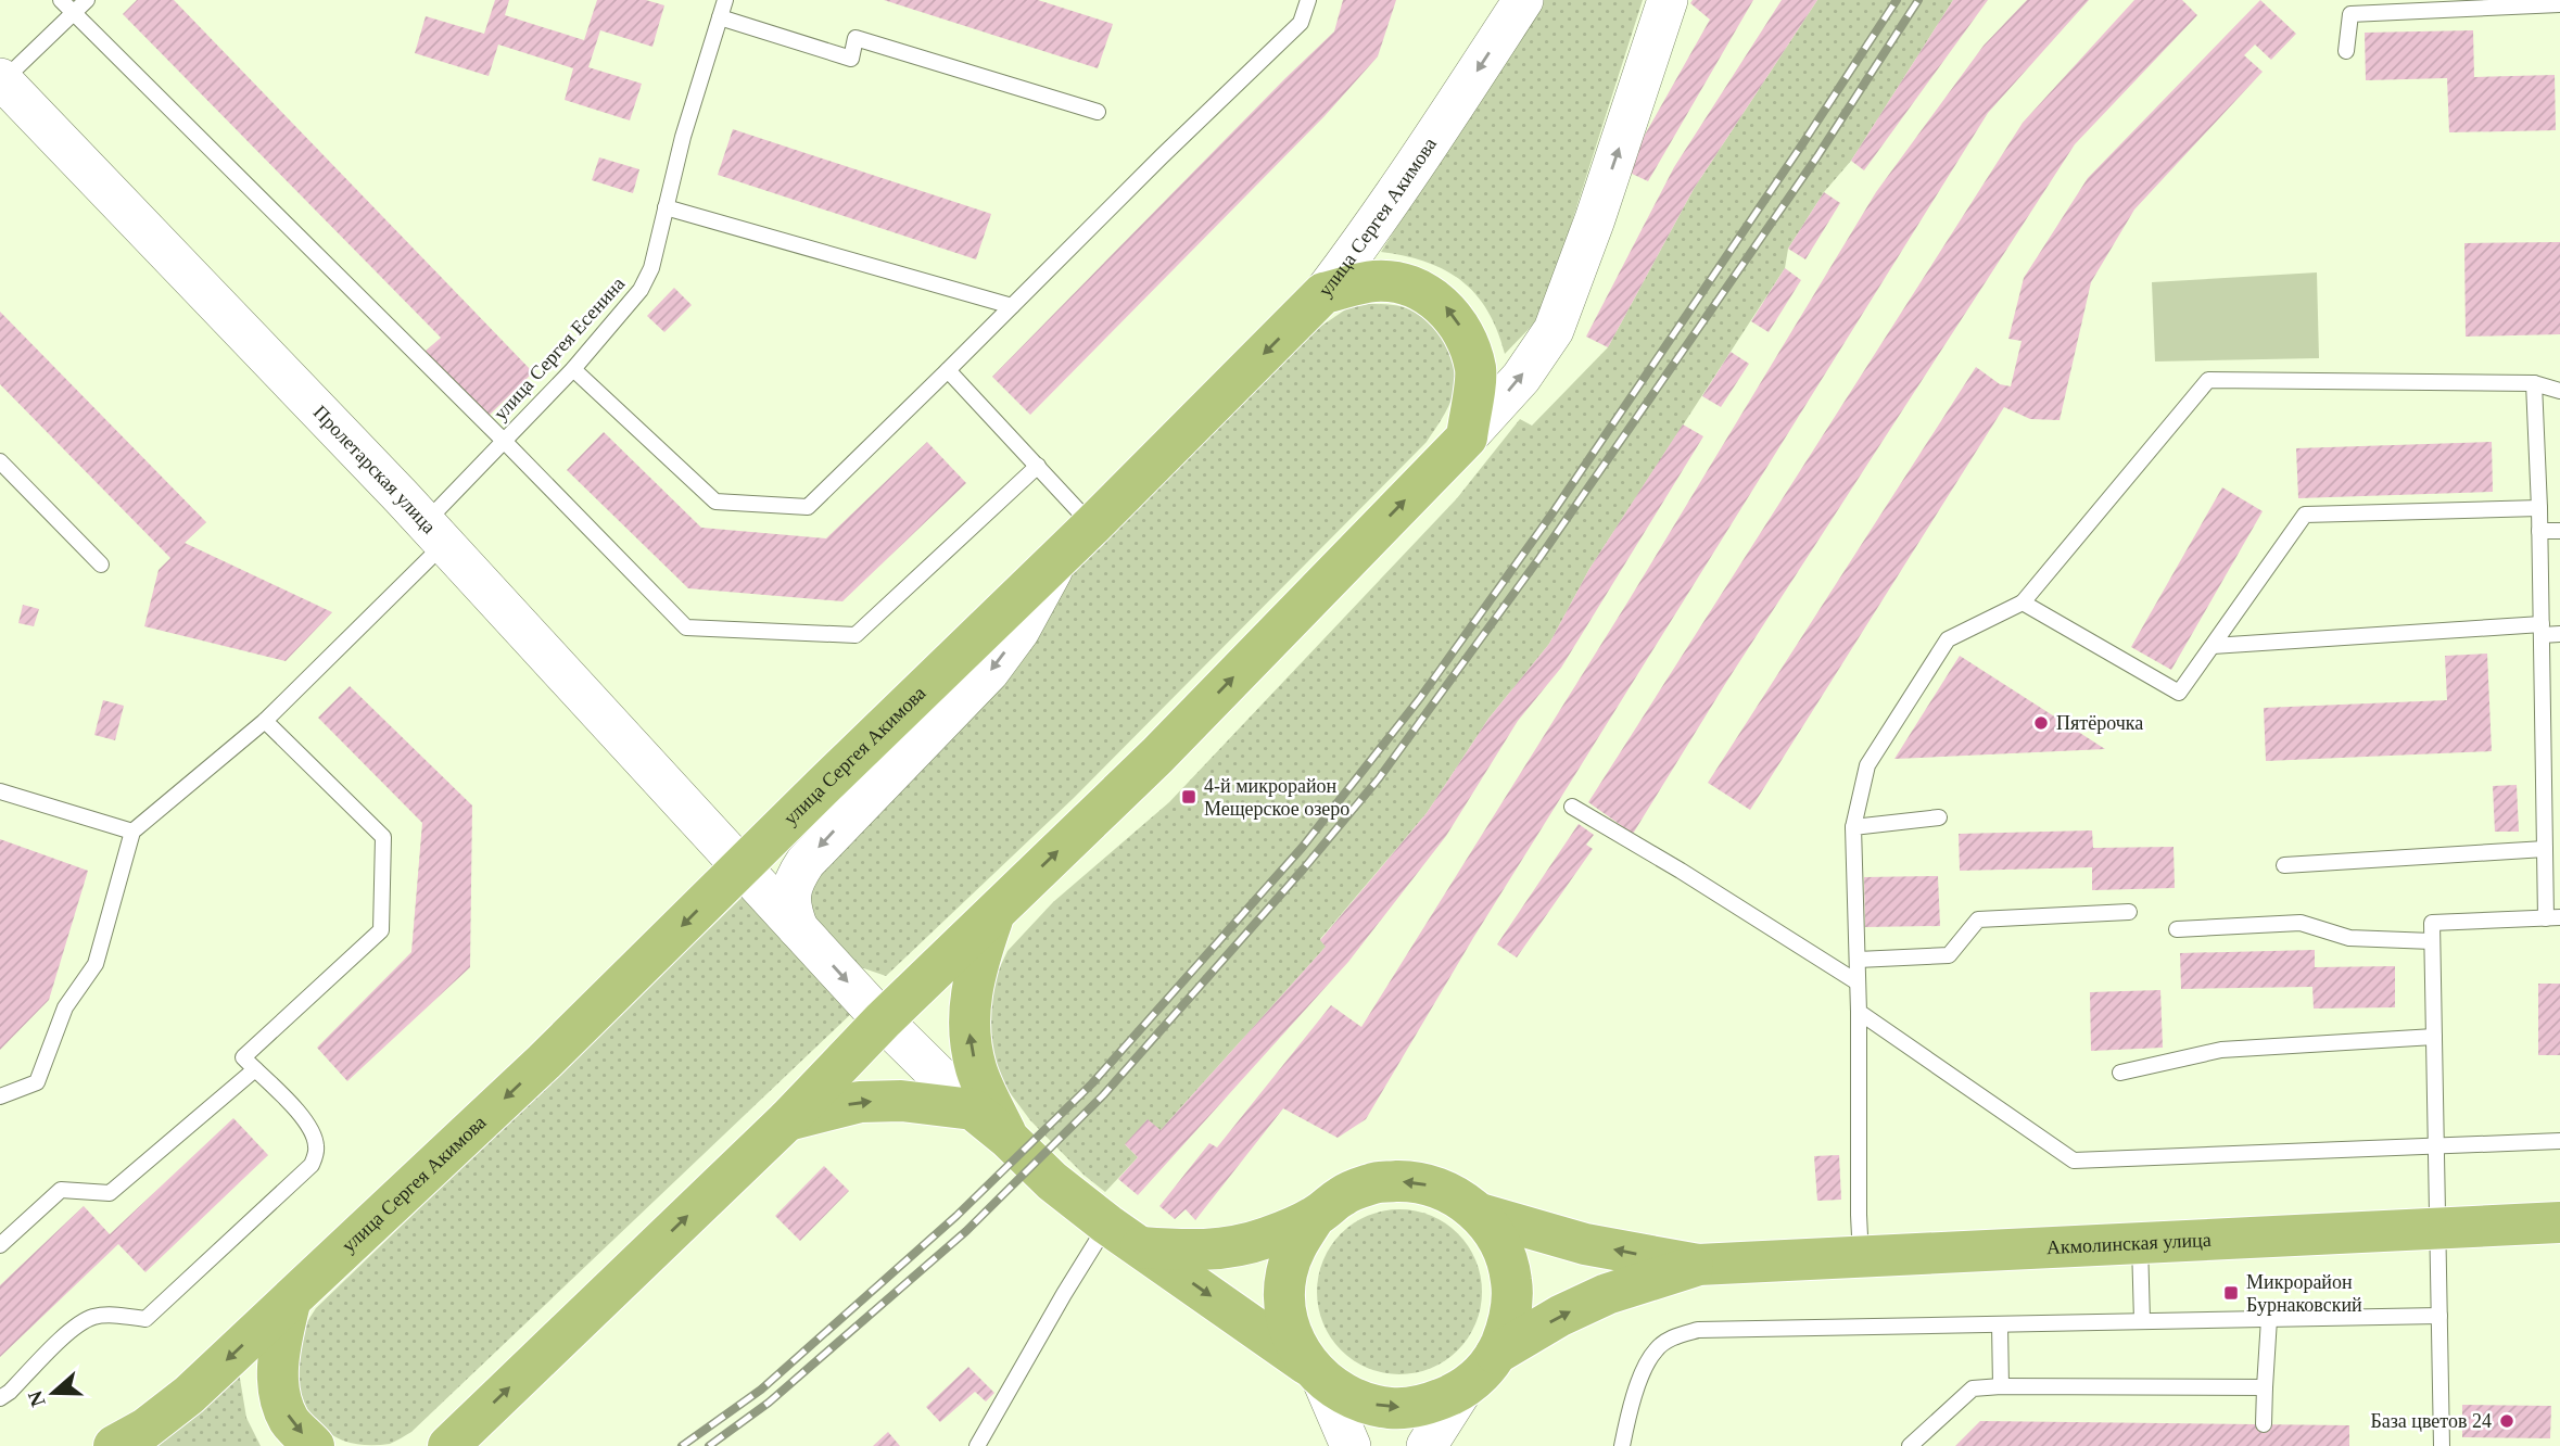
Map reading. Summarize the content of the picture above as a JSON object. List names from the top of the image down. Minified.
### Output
{"streets":{"main road":["улица Сергея Акимова","Пролетарская улица","Акмолинская улица"],"lane":["улица Сергея Есенина"]},"crossings":[["улица Сергея Акимова","Пролетарская улица"],["улица Сергея Есенина","Пролетарская улица"]],"places":{"other":["Пятёрочка","База цветов 24"],"transit":["4-й микрорайон Мещерское озеро","Микрорайон Бурнаковский"]},"north":"left"}
